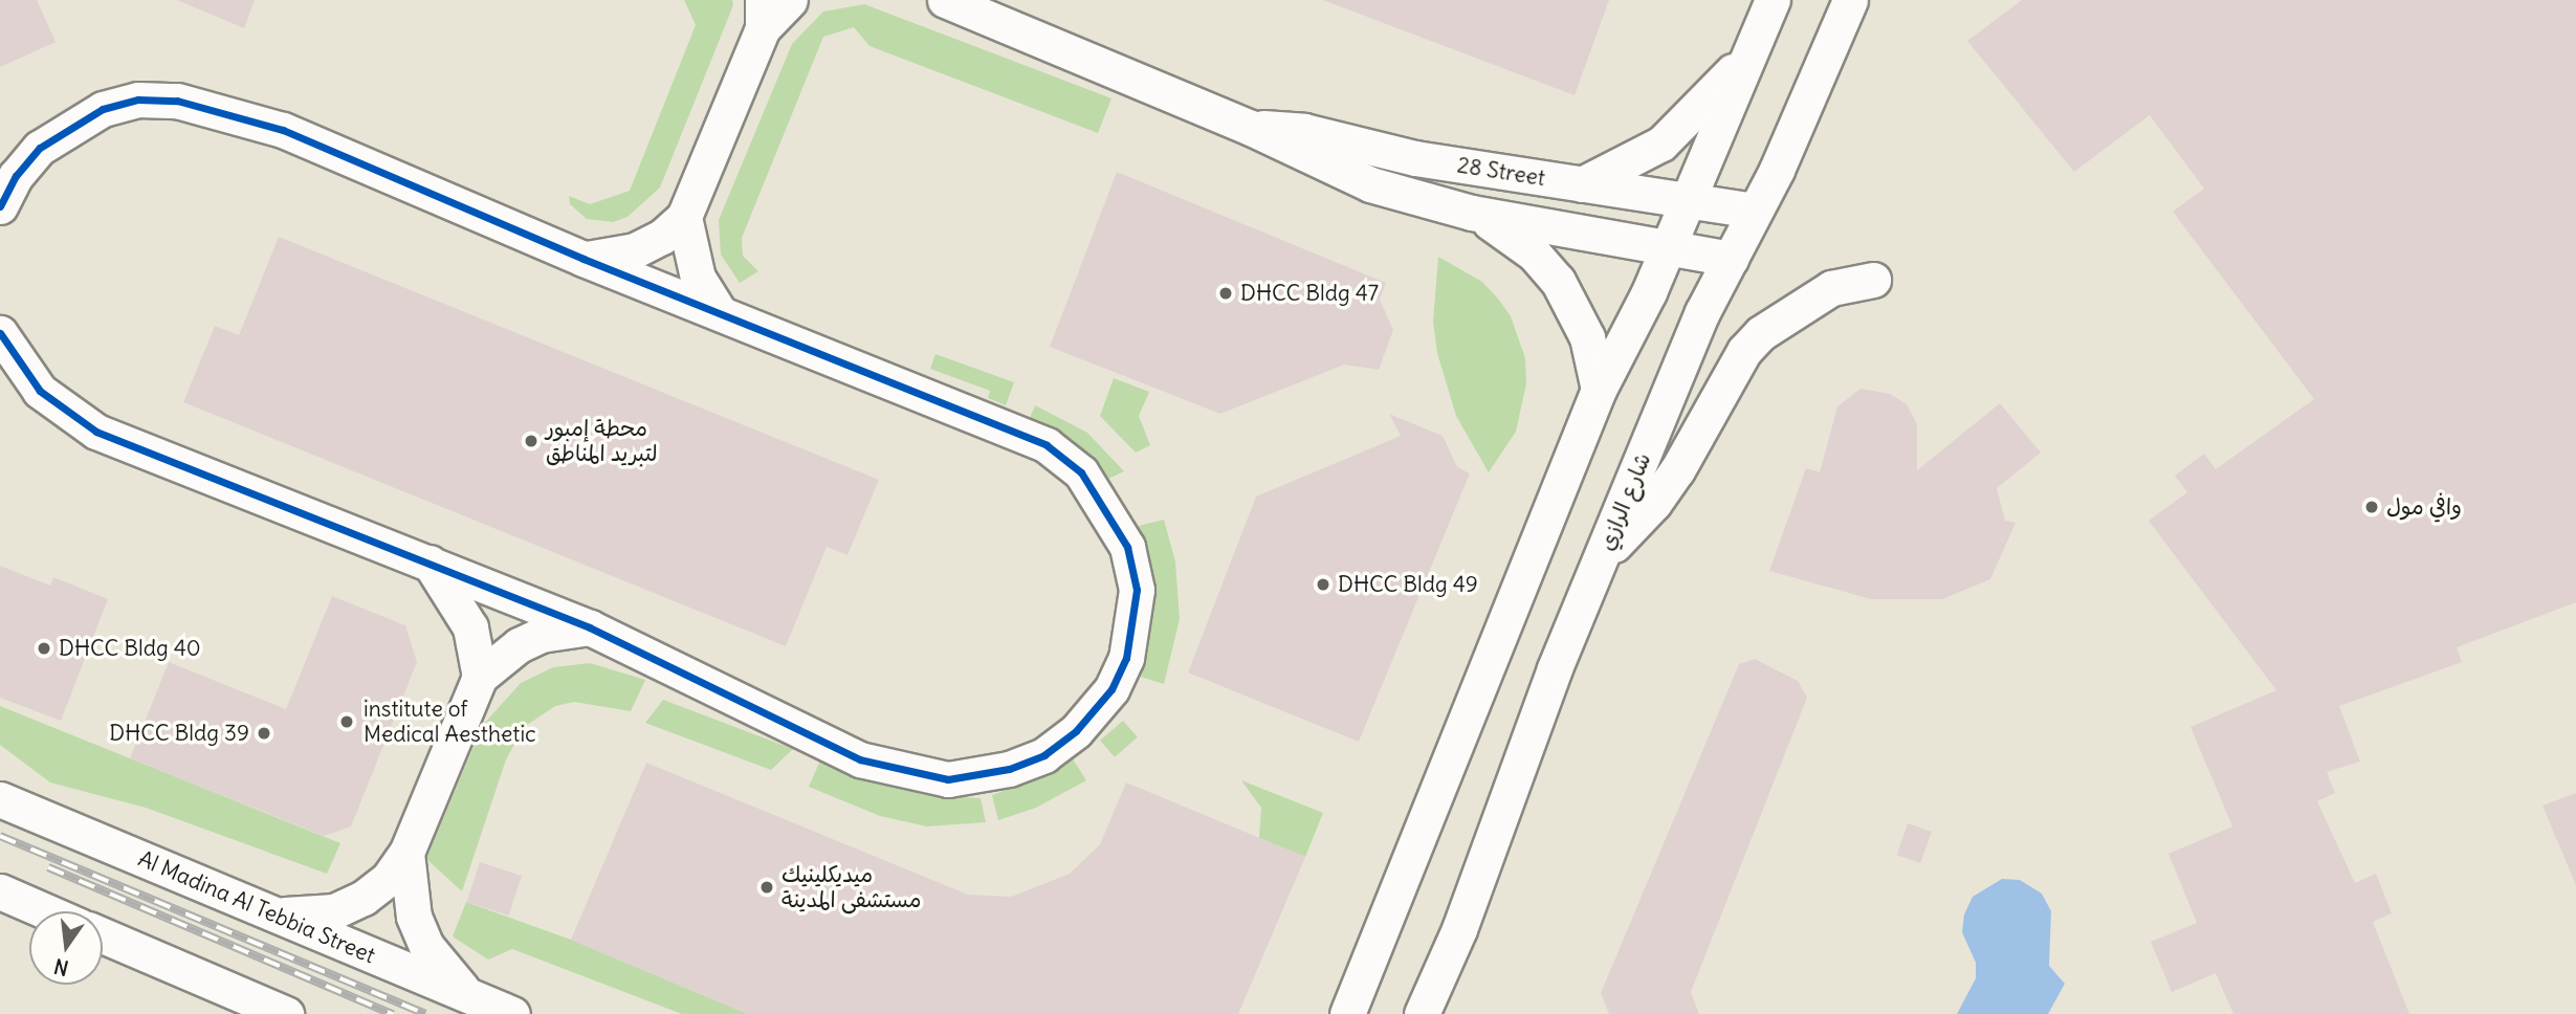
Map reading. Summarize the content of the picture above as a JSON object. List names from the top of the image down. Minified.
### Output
{"streets":{"street":["28 Street","شارع الرازي","Al Madina Al Tebbia Street"]},"crossings":[["28 Street","شارع الرازي"]],"places":["DHCC Bldg 47","محطة إمبور لتبريد المناطق","وافي مول","DHCC Bldg 49","DHCC Bldg 40","institute of Medical Aesthetic","DHCC Bldg 39","ميديكلينيك مستشفى المدينة"],"north":"bottom"}
